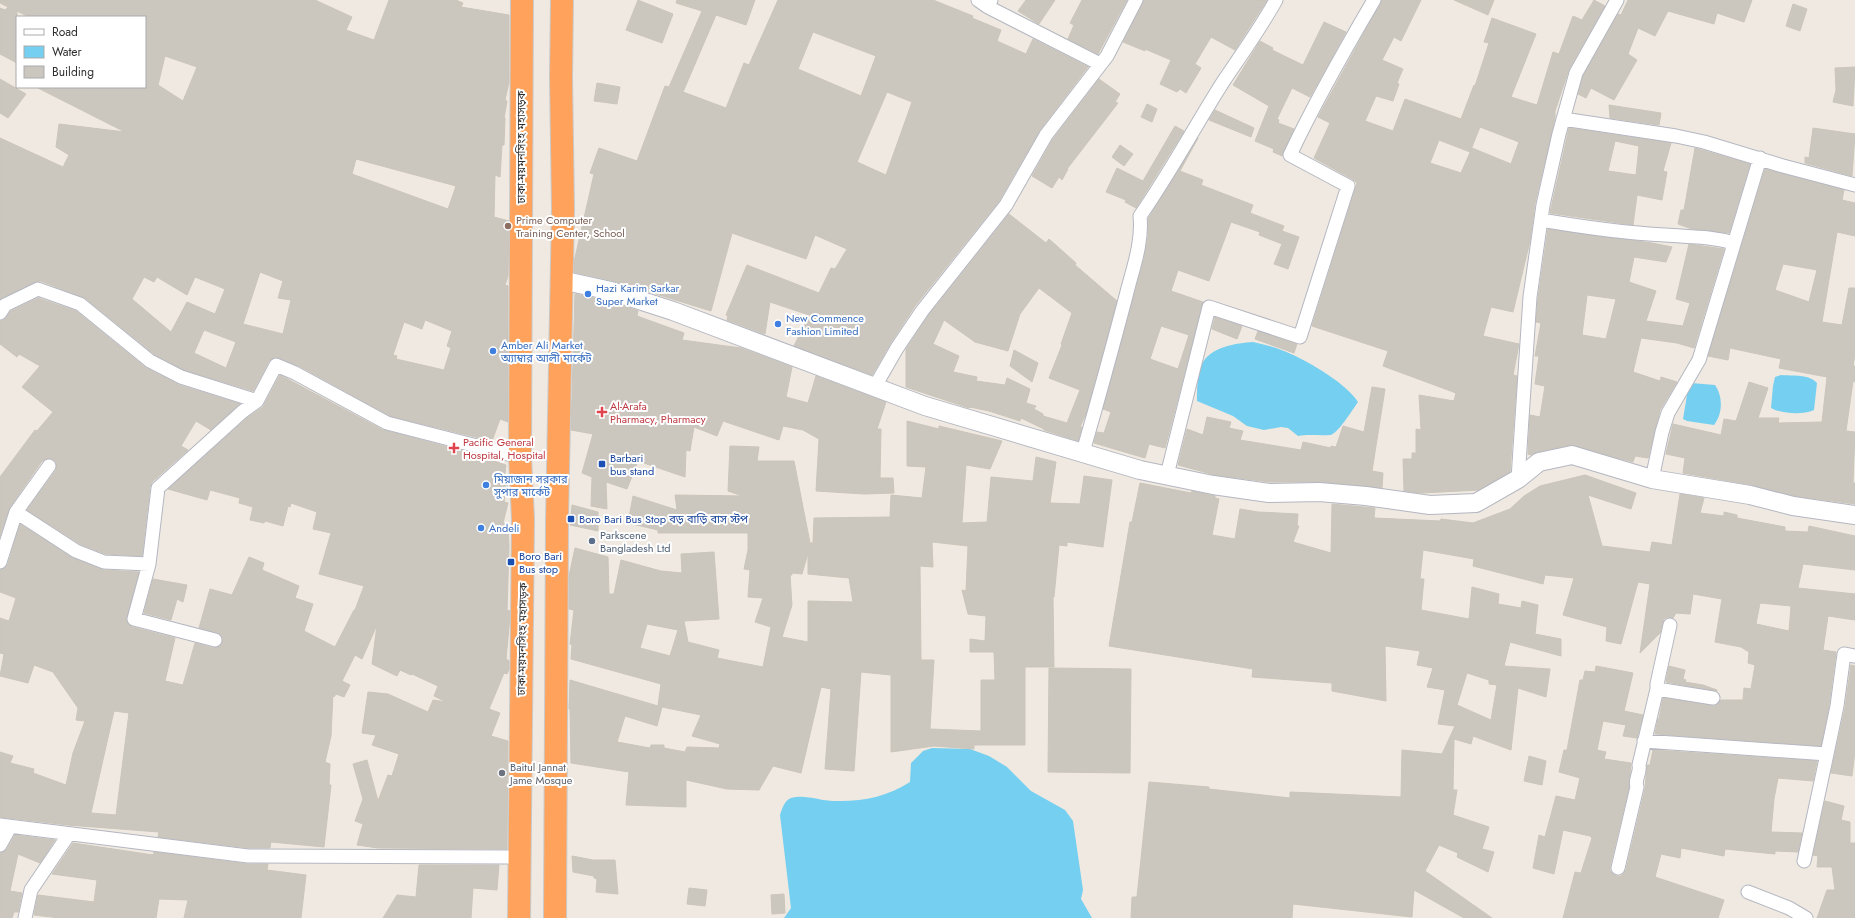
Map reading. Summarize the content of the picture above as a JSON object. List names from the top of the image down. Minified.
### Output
{"streets":{"highway":["ঢাকা-ময়মনসিংহ মহাসড়ক"]},"places":{"other":["Prime Computer Training Center, School","Hazi Karim Sarkar Super Market","New Commence Fashion Limited","Amber Ali Market অ্যাম্বার আলী মার্কেট","মিয়াজান সরকার সুপার মার্কেট","Andeli","Parkscene Bangladesh Ltd","Baitul Jannat Jame Mosque"],"health":["Al-Arafa Pharmacy, Pharmacy","Pacific General Hospital, Hospital"],"transit":["Barbari bus stand","Boro Bari Bus Stop বড় বাড়ি বাস স্টপ","Boro Bari Bus stop"]},"legend":["Road","Water","Building"]}
